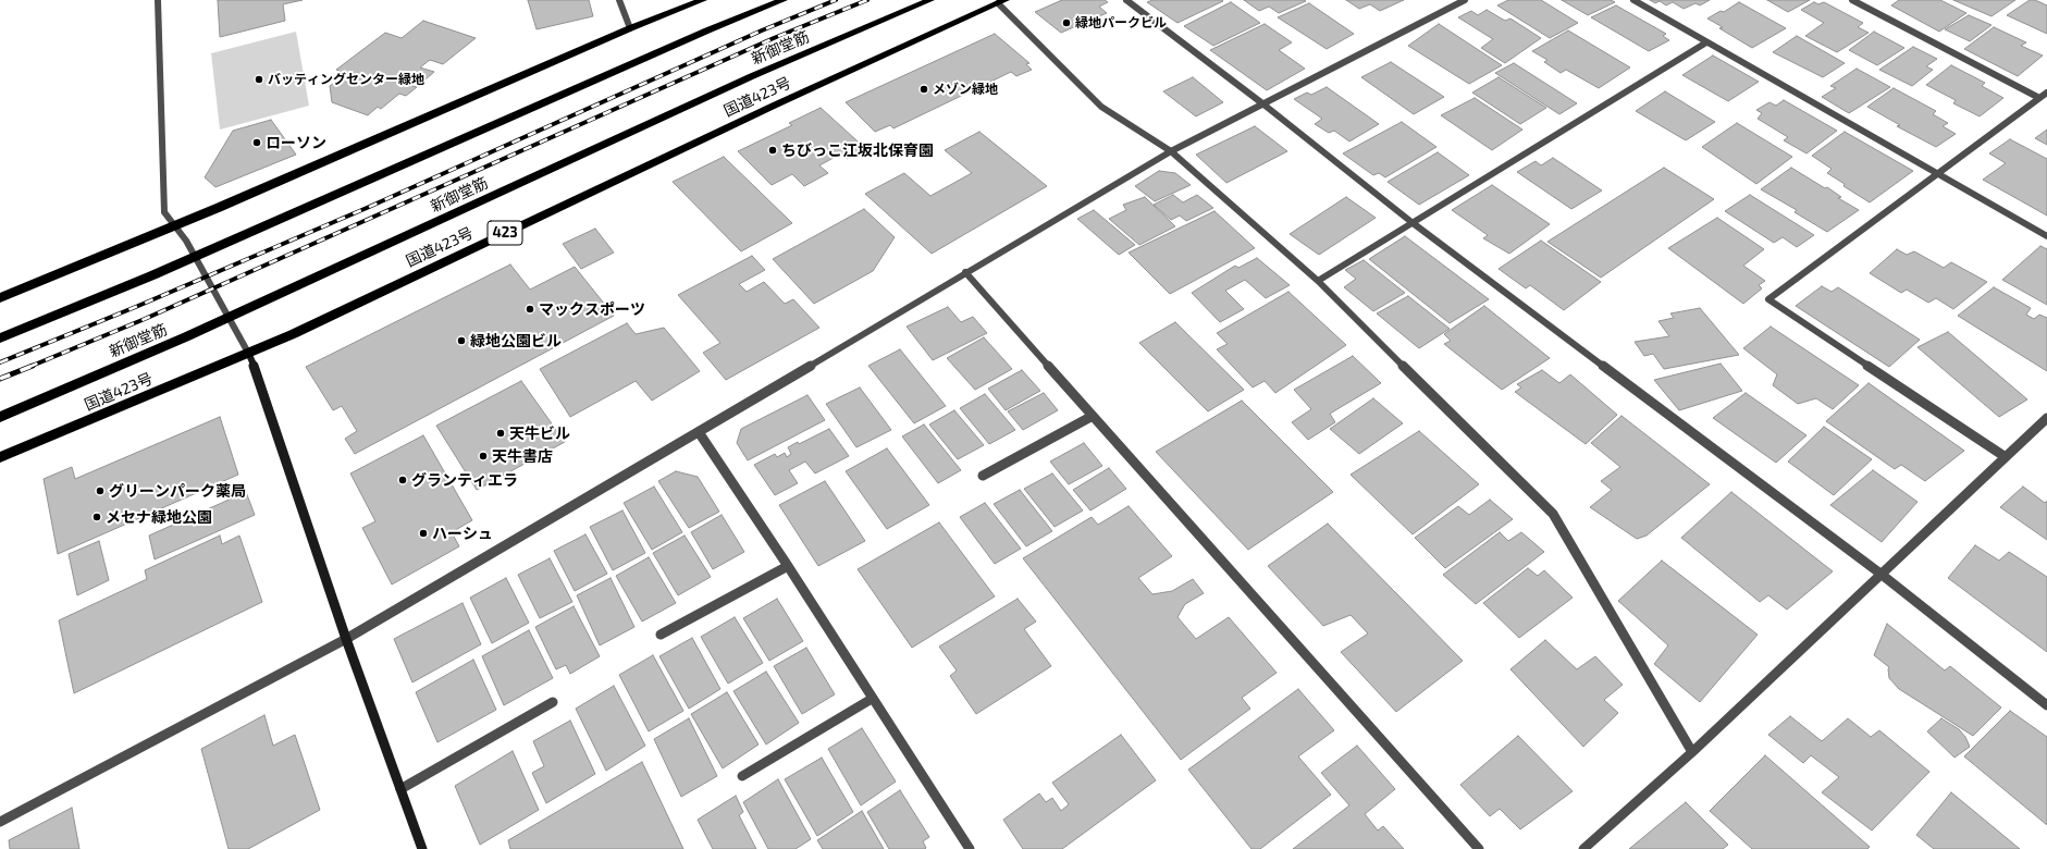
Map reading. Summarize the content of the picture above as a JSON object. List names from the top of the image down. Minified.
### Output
{"streets":{"highway":["新御堂筋","国道423号","423"]},"places":["緑地パークビル","バッティングセンター緑地","メゾン緑地","ローソン","ちびっこ江坂北保育園","マックスポーツ","緑地公園ビル","天牛ビル","天牛書店","グランティエラ","グリーンパーク薬局","メセナ緑地公園","ハーシュ"]}
